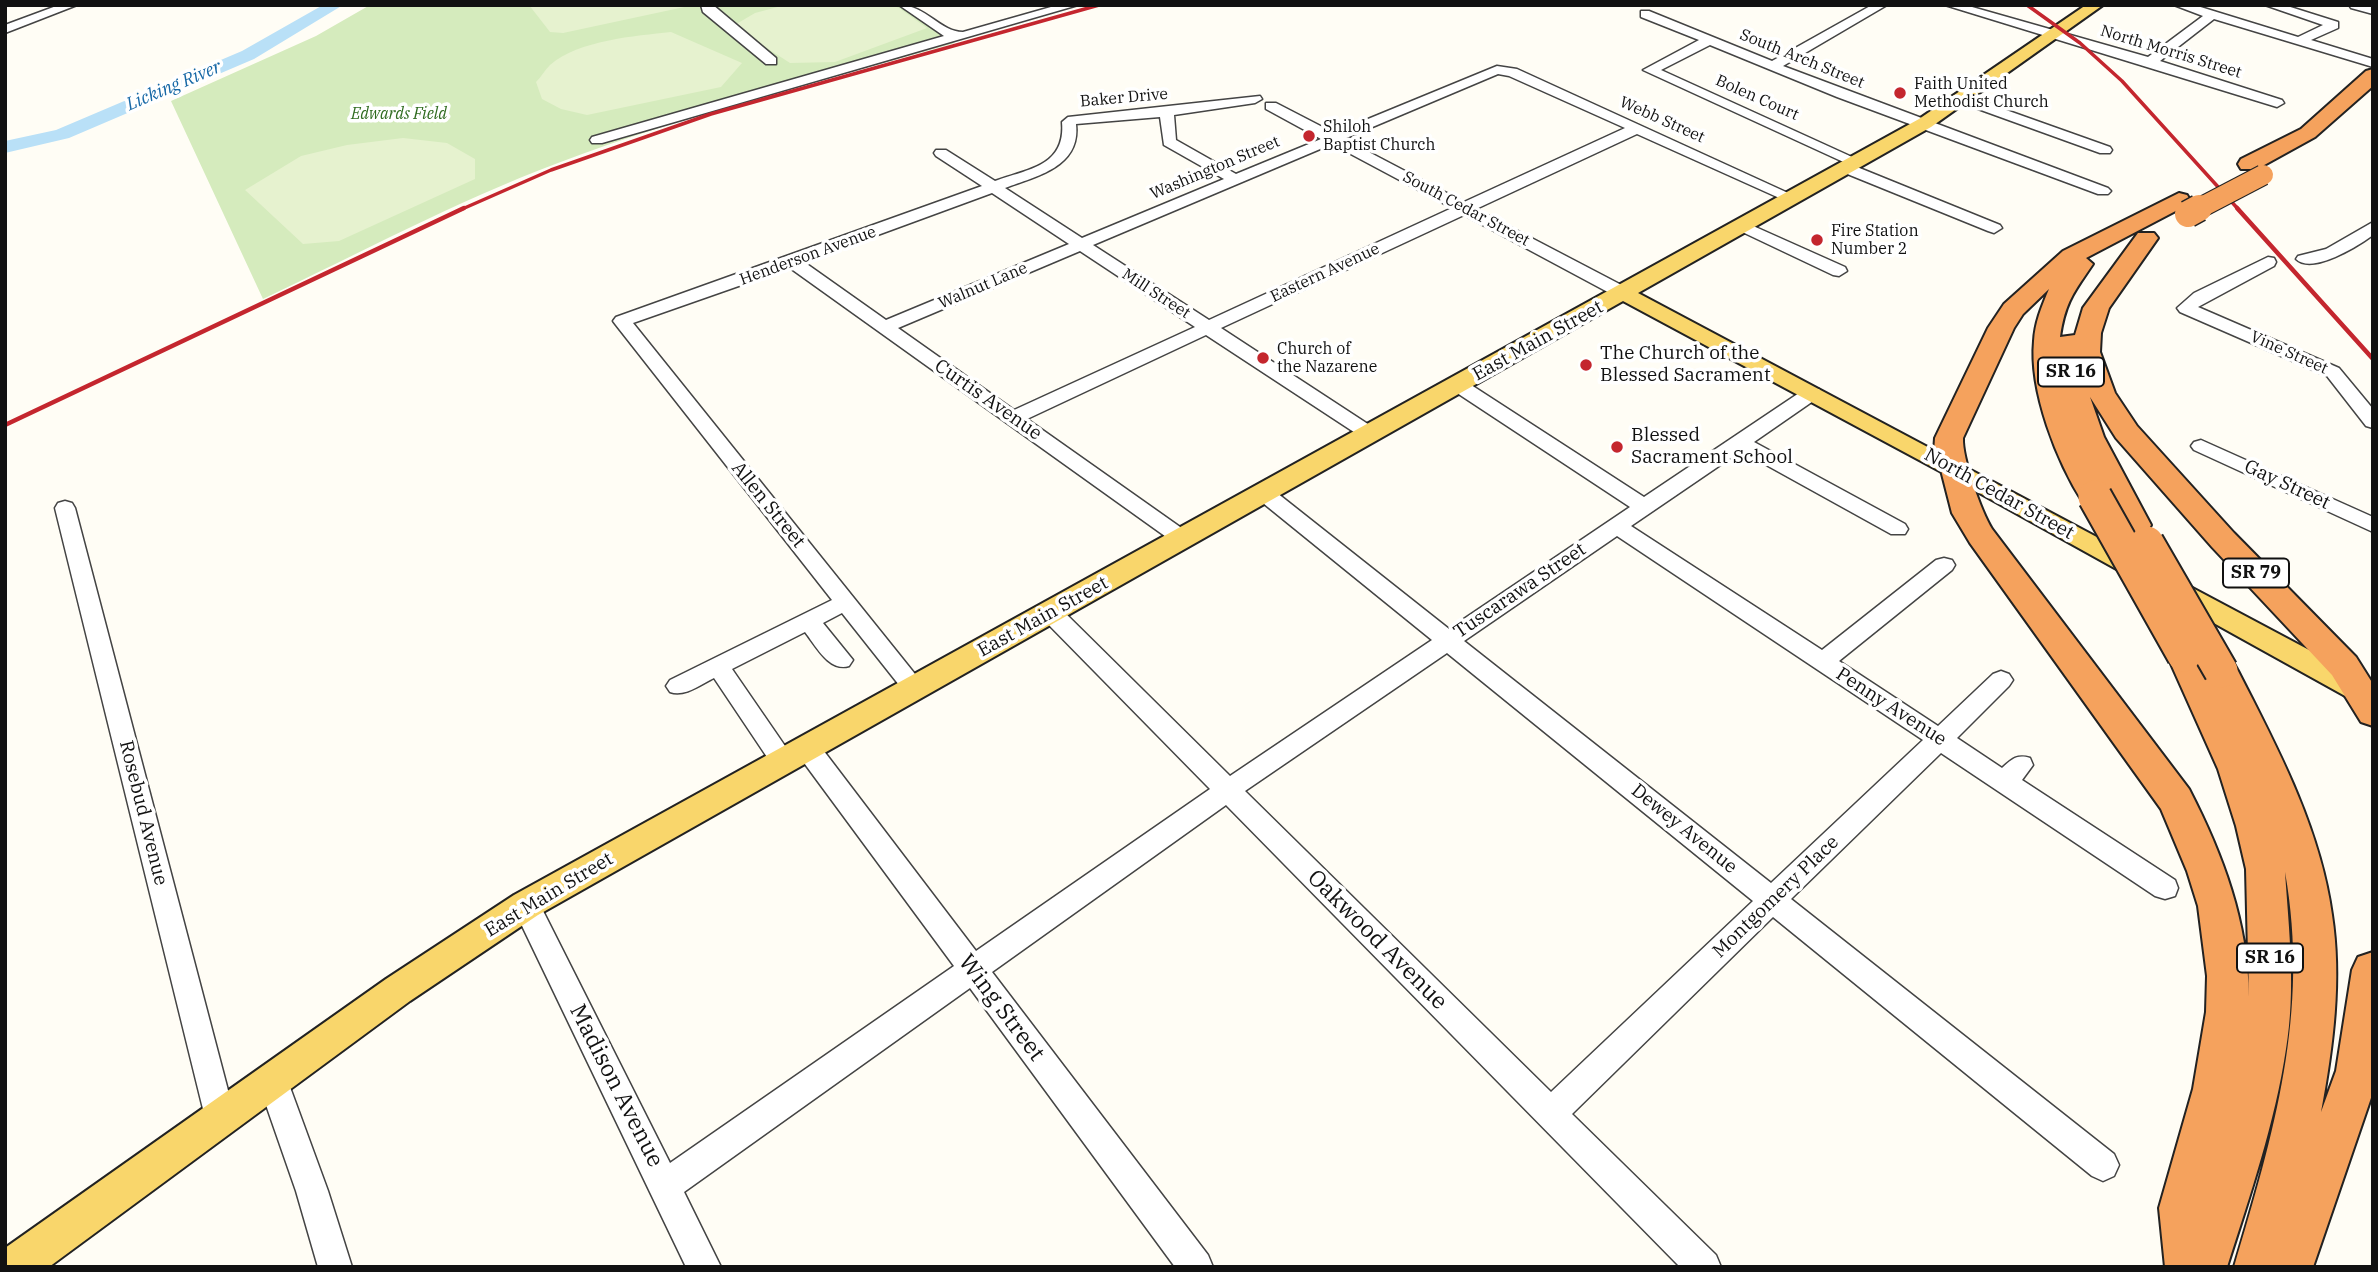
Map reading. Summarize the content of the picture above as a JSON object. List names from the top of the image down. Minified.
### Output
{"streets":{"highway":["SR 16","SR 79"],"main road":["East Main Street","North Cedar Street"],"street":["North Morris Street","South Arch Street","Baker Drive","Bolen Court","Webb Street","Washington Street","South Cedar Street","Henderson Avenue","Eastern Avenue","Walnut Lane","Mill Street","Vine Street","Curtis Avenue","Gay Street","Allen Street","Tuscarawa Street","Penny Avenue","Rosebud Avenue","Dewey Avenue","Montgomery Place","Oakwood Avenue","Wing Street","Madison Avenue"]},"crossings":[["North Morris Street","East Main Street"],["South Arch Street","Bolen Court"],["South Arch Street","East Main Street"],["Baker Drive","Henderson Avenue"],["Baker Drive","Mill Street"],["Bolen Court","East Main Street"],["Webb Street","Washington Street"],["Webb Street","Eastern Avenue"],["Webb Street","East Main Street"],["Washington Street","South Cedar Street"],["Washington Street","Walnut Lane"],["Washington Street","Mill Street"],["South Cedar Street","Eastern Avenue"],["South Cedar Street","East Main Street"],["South Cedar Street","North Cedar Street"],["Henderson Avenue","Mill Street"],["Henderson Avenue","Curtis Avenue"],["Henderson Avenue","Allen Street"],["Eastern Avenue","Mill Street"],["Eastern Avenue","Curtis Avenue"],["Walnut Lane","Mill Street"],["Walnut Lane","Curtis Avenue"],["Mill Street","East Main Street"],["East Main Street","Curtis Avenue"],["East Main Street","North Cedar Street"],["East Main Street","Allen Street"],["East Main Street","Rosebud Avenue"],["East Main Street","Dewey Avenue"],["East Main Street","Oakwood Avenue"],["East Main Street","Wing Street"],["East Main Street","Madison Avenue"],["SR 16","SR 79"],["North Cedar Street","SR 79"],["North Cedar Street","Tuscarawa Street"],["Tuscarawa Street","Penny Avenue"],["Tuscarawa Street","Dewey Avenue"],["Tuscarawa Street","Oakwood Avenue"],["Tuscarawa Street","Wing Street"],["Tuscarawa Street","Madison Avenue"],["Penny Avenue","Montgomery Place"],["Dewey Avenue","Montgomery Place"],["Montgomery Place","Oakwood Avenue"]],"water":["Licking River"],"parks":["Edwards Field"],"places":["Faith United Methodist Church","Shiloh Baptist Church","Fire Station Number 2","Church of the Nazarene","The Church of the Blessed Sacrament","Blessed Sacrament School"]}
